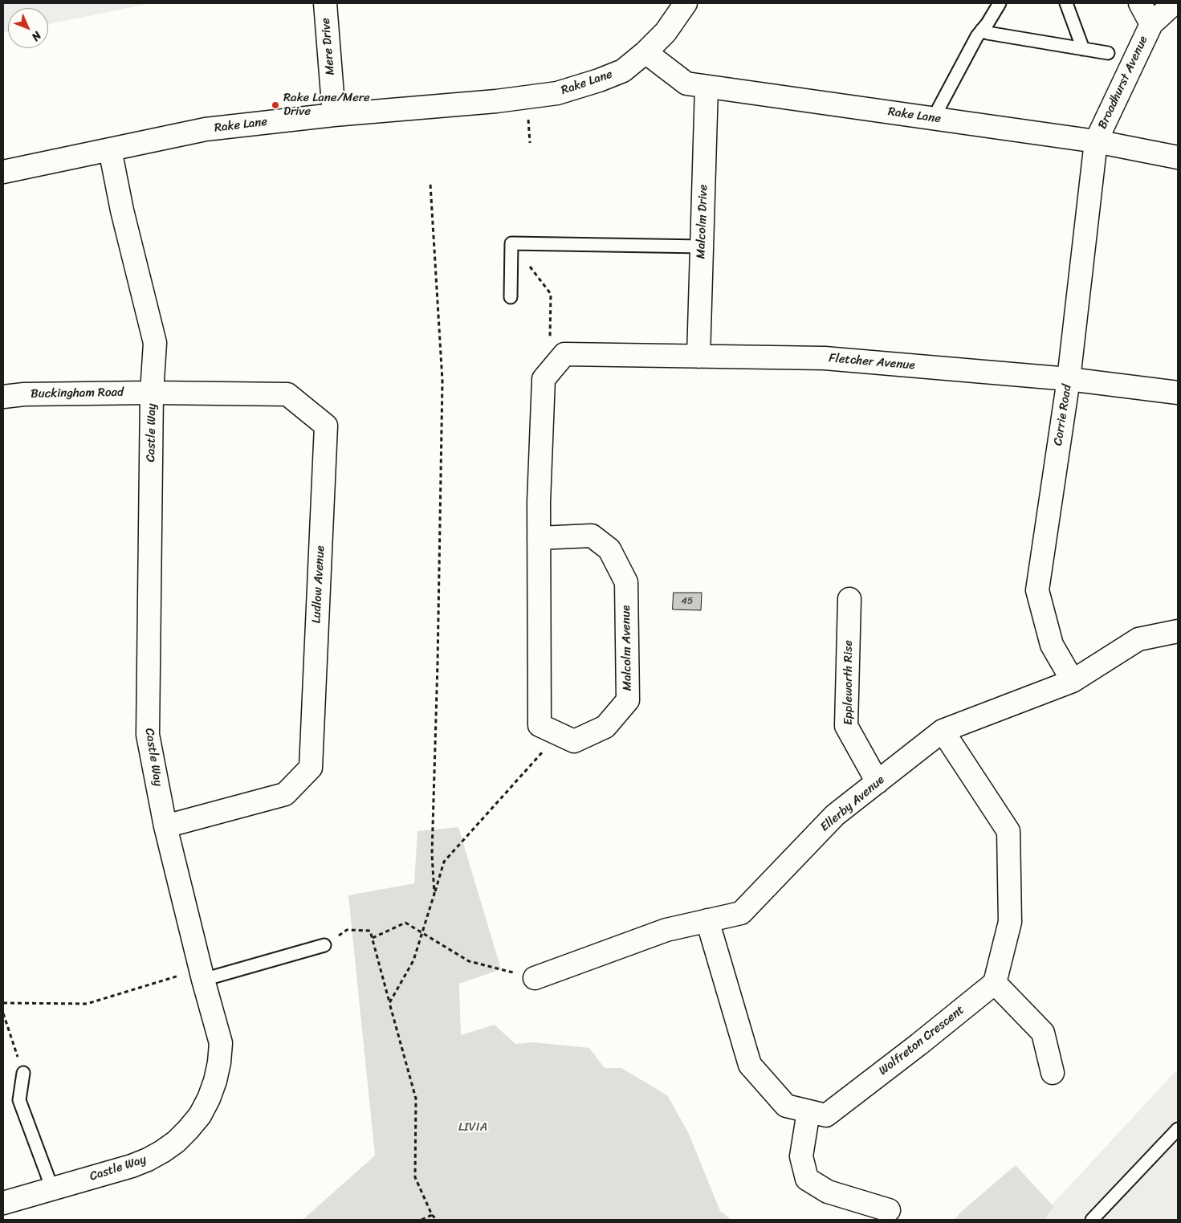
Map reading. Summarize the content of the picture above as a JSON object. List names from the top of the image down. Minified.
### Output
{"streets":{"street":["Mere Drive","Rake Lane","Broadhurst Avenue","Malcolm Drive","Fletcher Avenue","Buckingham Road","Corrie Road","Castle Way","Ludlow Avenue","Malcolm Avenue","Eppleworth Rise","Ellerby Avenue","Wolfreton Crescent"]},"crossings":[["Mere Drive","Rake Lane"],["Rake Lane","Broadhurst Avenue"],["Rake Lane","Malcolm Drive"],["Rake Lane","Corrie Road"],["Rake Lane","Castle Way"],["Broadhurst Avenue","Corrie Road"],["Malcolm Drive","Fletcher Avenue"],["Fletcher Avenue","Corrie Road"],["Fletcher Avenue","Malcolm Avenue"],["Buckingham Road","Castle Way"],["Buckingham Road","Ludlow Avenue"],["Corrie Road","Ellerby Avenue"],["Castle Way","Ludlow Avenue"],["Eppleworth Rise","Ellerby Avenue"],["Ellerby Avenue","Wolfreton Crescent"]],"parks":["LIVIA"],"places":["Rake Lane/Mere Drive"],"house_numbers":["45"],"north":"bottom right"}
